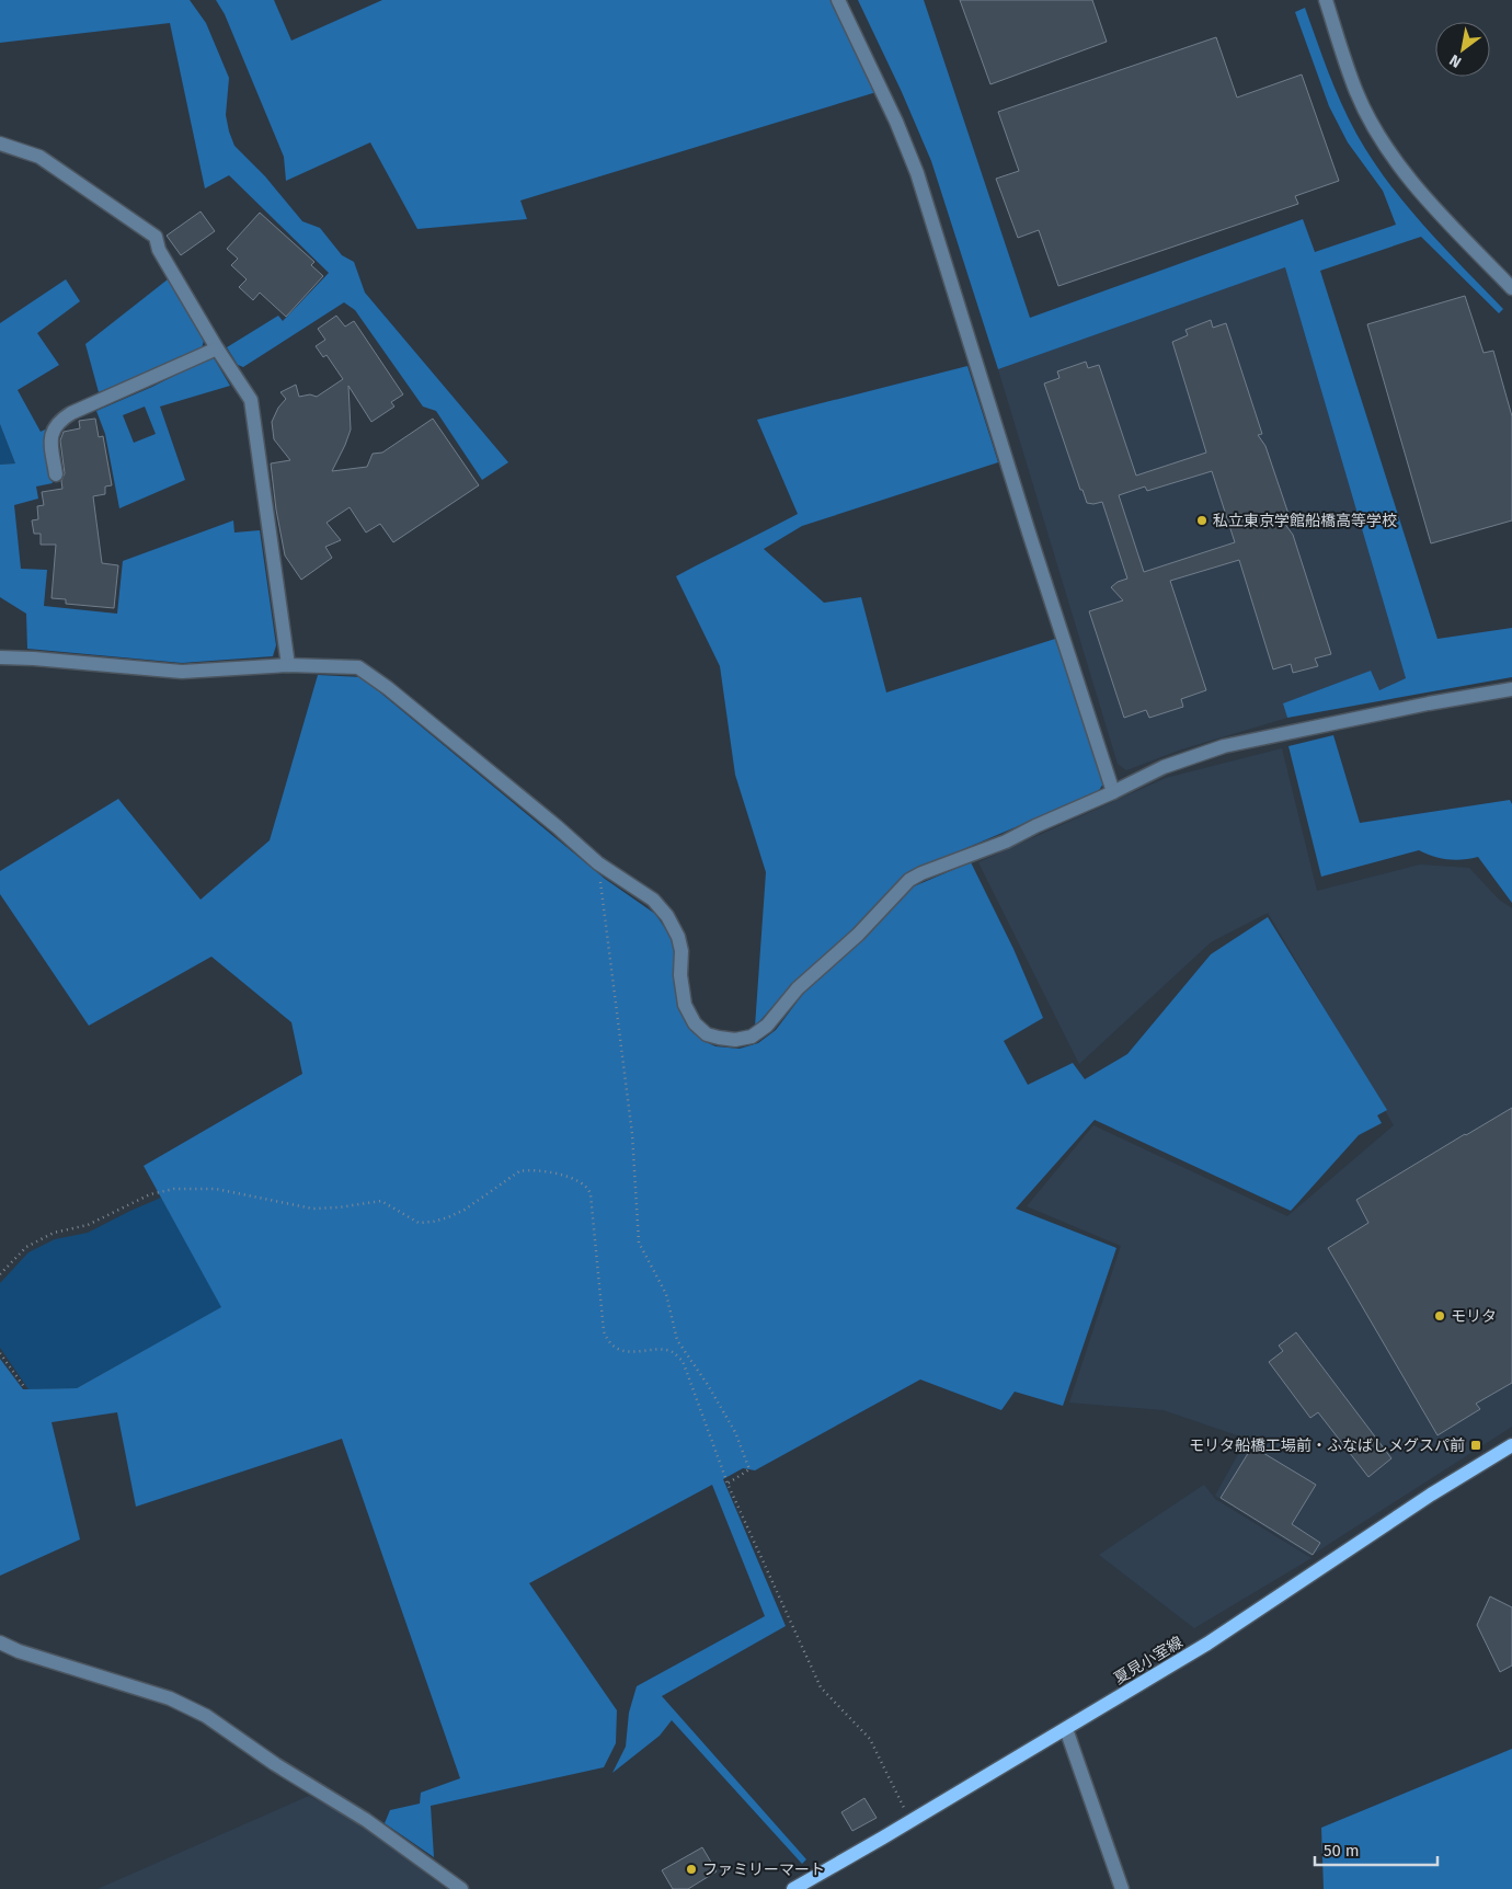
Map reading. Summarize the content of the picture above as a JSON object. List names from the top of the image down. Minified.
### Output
{"streets":{"main road":["夏見小室線"]},"places":{"other":["私立東京学館船橋高等学校","モリタ","ファミリーマート"],"transit":["モリタ船橋工場前・ふなばしメグスパ前"]},"scale_bar":"50 m","north":"bottom left"}
